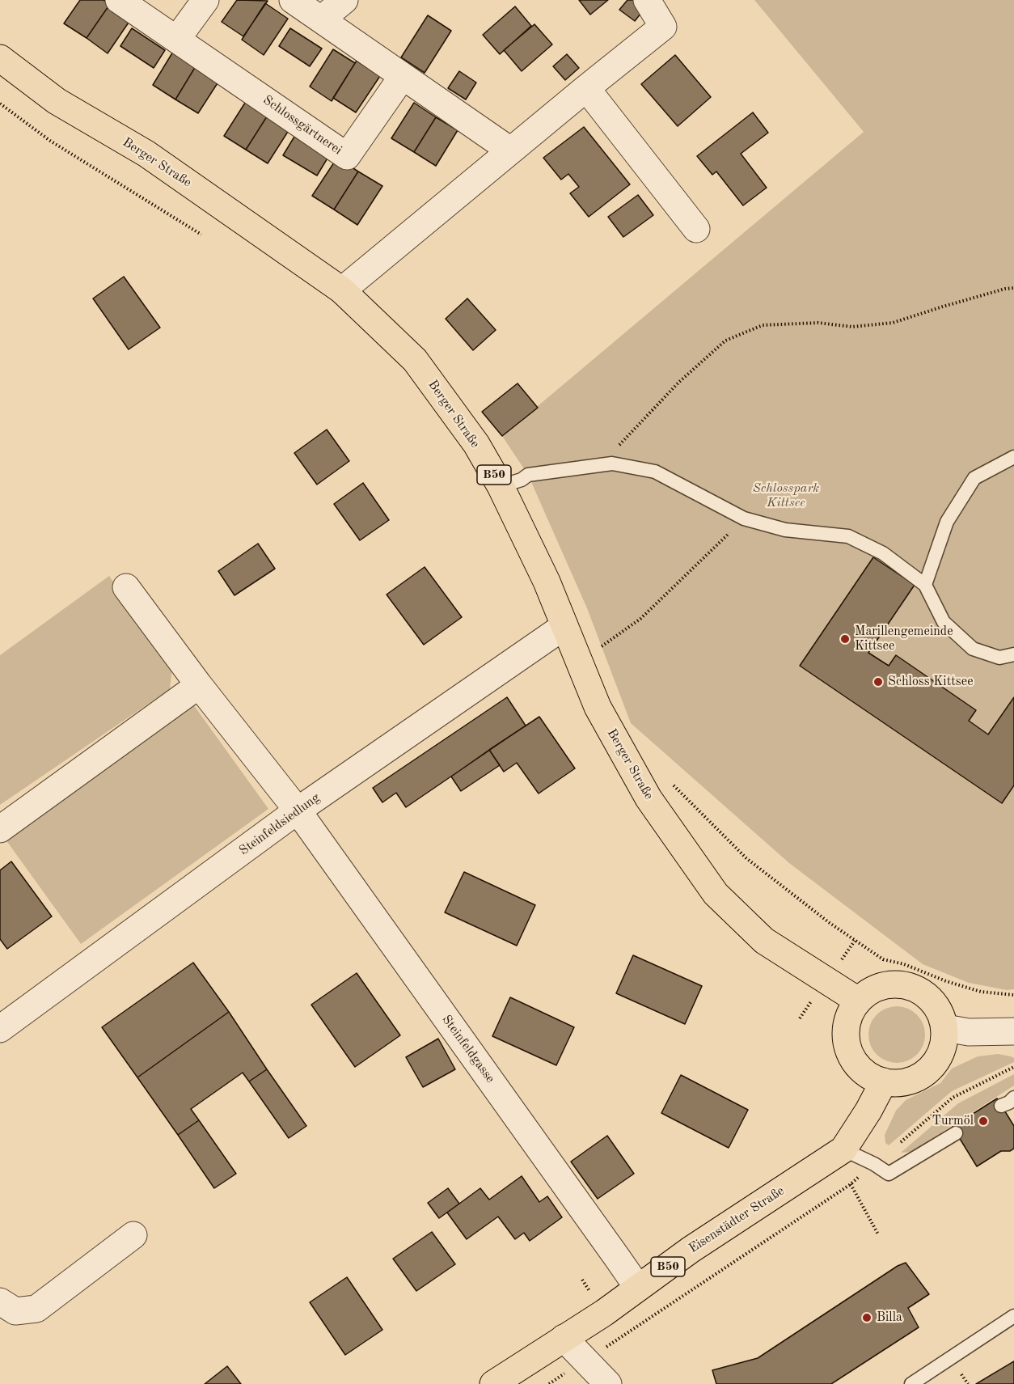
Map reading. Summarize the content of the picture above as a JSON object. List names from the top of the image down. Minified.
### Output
{"streets":{"main road":["Berger Straße","B50","Eisenstädter Straße"],"street":["Schlossgärtnerei","Steinfeldsiedlung","Steinfeldgasse"]},"crossings":[["Berger Straße","Steinfeldsiedlung"],["Berger Straße","Eisenstädter Straße"],["Steinfeldsiedlung","Steinfeldgasse"],["Steinfeldgasse","Eisenstädter Straße"]],"parks":["Schlosspark Kittsee"],"places":["Marillengemeinde Kittsee","Schloss Kittsee","Turmöl","Billa"]}
